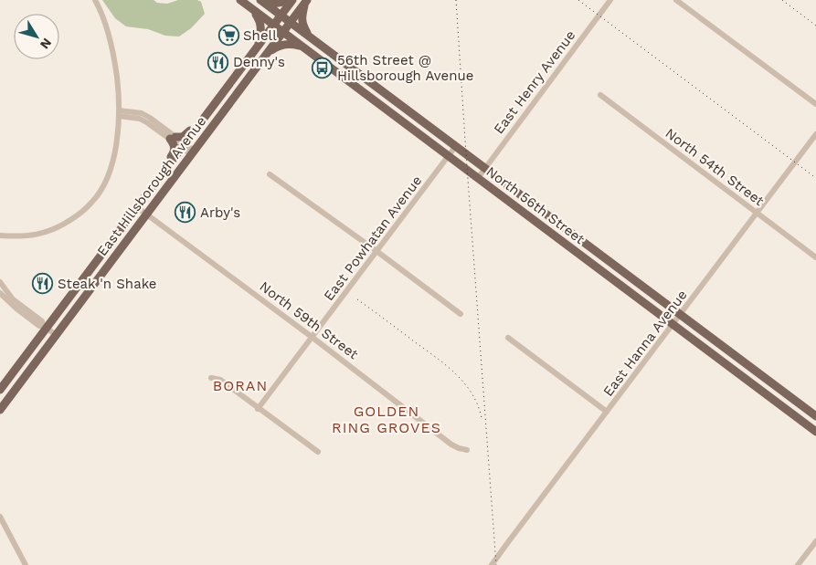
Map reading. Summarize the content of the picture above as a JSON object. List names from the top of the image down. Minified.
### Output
{"streets":{"main road":["East Hillsborough Avenue","North 56th Street"],"street":["East Henry Avenue","North 54th Street","East Powhatan Avenue","North 59th Street","East Hanna Avenue"]},"crossings":[["East Henry Avenue","North 56th Street"],["North 54th Street","East Hanna Avenue"],["East Hillsborough Avenue","North 56th Street"],["East Hillsborough Avenue","North 59th Street"],["North 56th Street","East Powhatan Avenue"],["North 56th Street","East Hanna Avenue"],["East Powhatan Avenue","North 59th Street"]],"districts":["BORAN","GOLDEN RING GROVES"],"places":{"supermarket":["Shell"],"restaurant":["Denny's","Arby's","Steak 'n Shake"],"bus stop":["56th Street @ Hillsborough Avenue"]},"north":"bottom right"}
